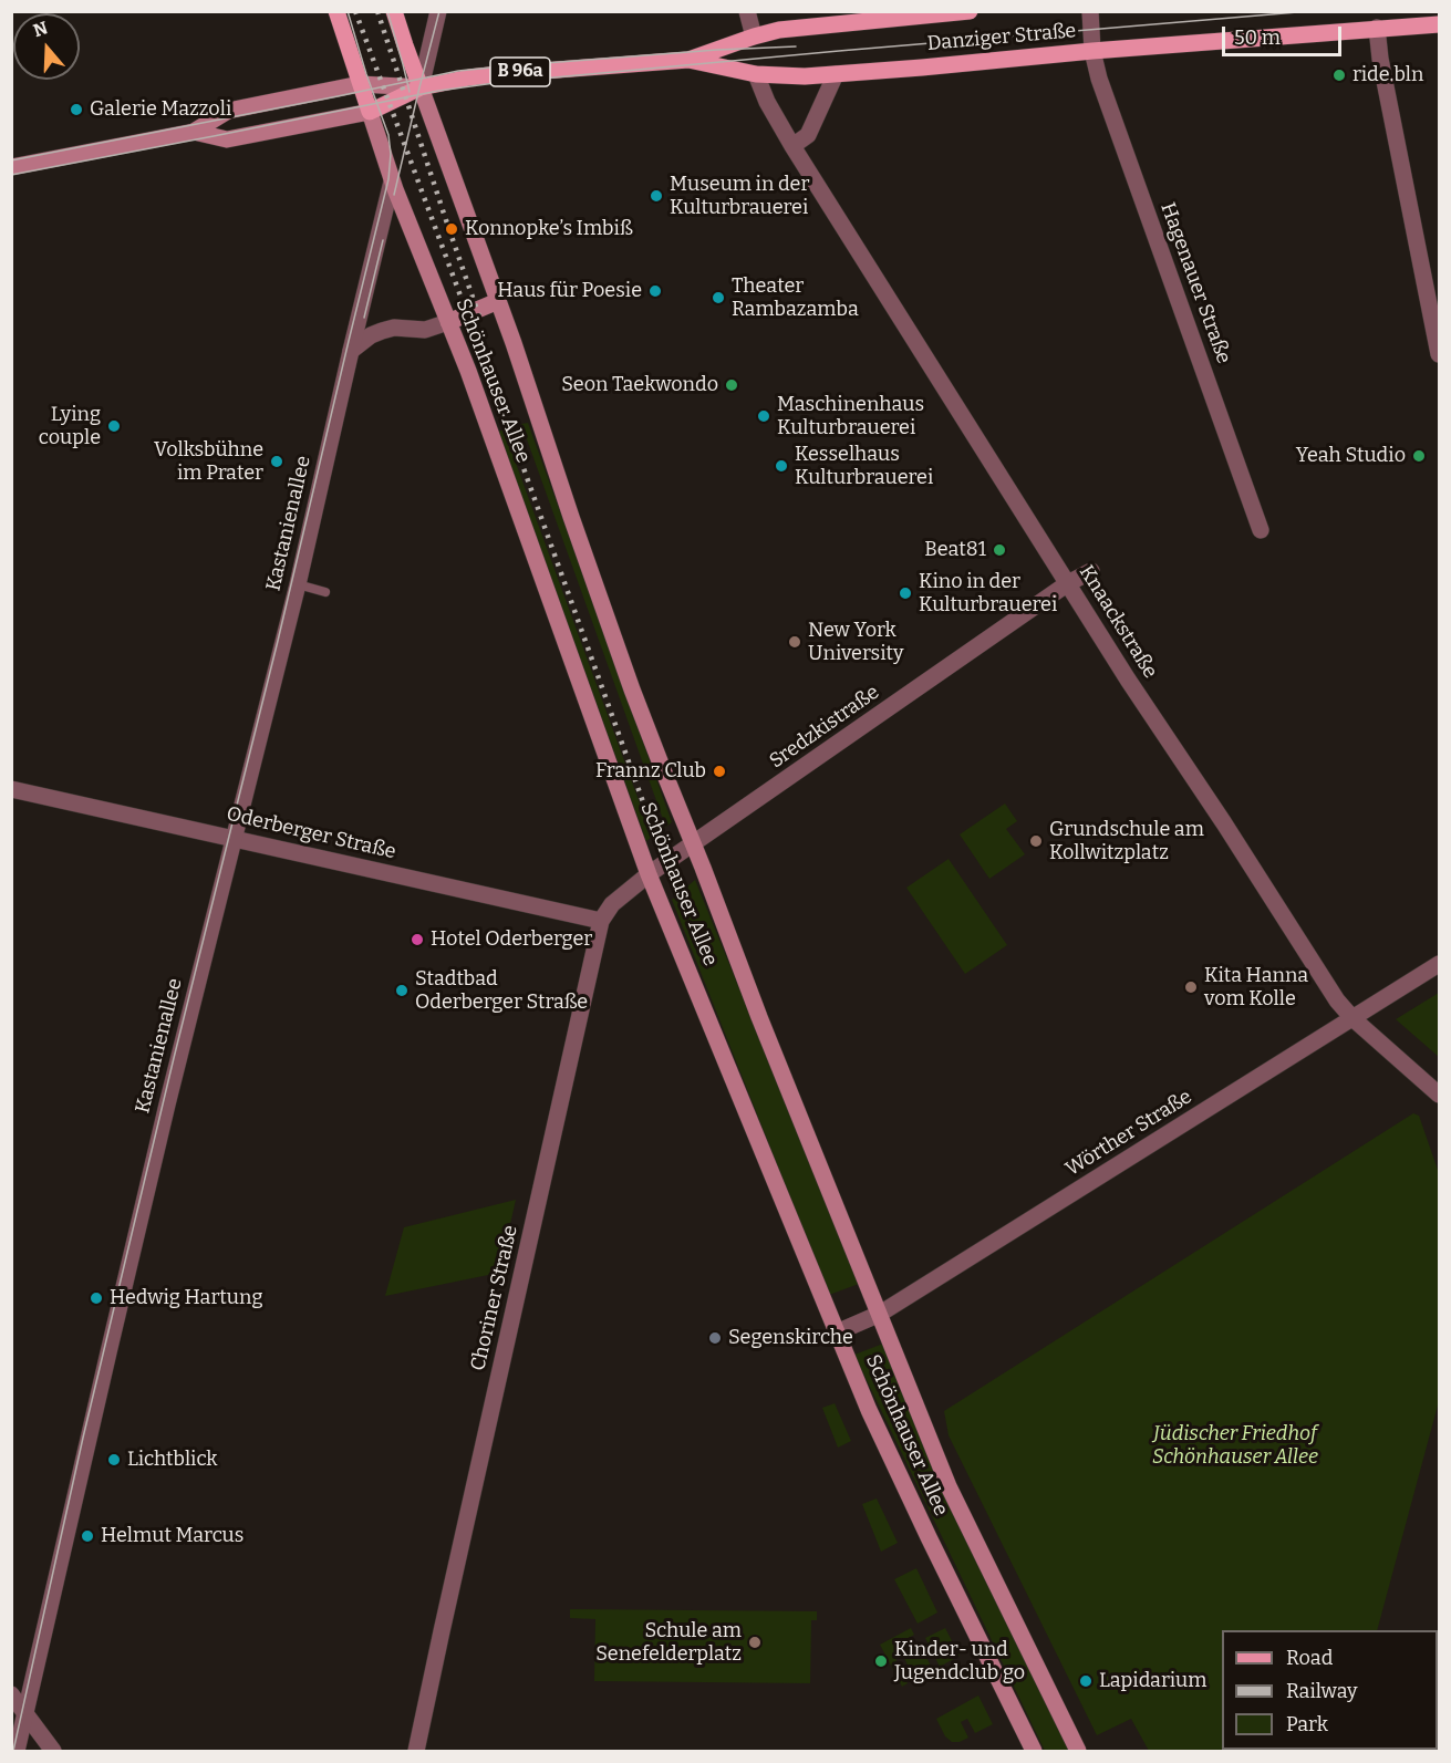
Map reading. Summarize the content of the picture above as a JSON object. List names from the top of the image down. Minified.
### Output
{"streets":{"main road":["Danziger Straße","B 96a","Schönhauser Allee"],"street":["Hagenauer Straße","Kastanienallee","Knaackstraße","Sredzkistraße","Oderberger Straße","Wörther Straße","Choriner Straße"]},"crossings":[["Danziger Straße","Hagenauer Straße"],["Danziger Straße","Schönhauser Allee"],["Danziger Straße","Knaackstraße"],["Schönhauser Allee","Kastanienallee"],["Schönhauser Allee","Sredzkistraße"],["Schönhauser Allee","Wörther Straße"],["Schönhauser Allee","Choriner Straße"],["Kastanienallee","Oderberger Straße"],["Knaackstraße","Sredzkistraße"],["Knaackstraße","Wörther Straße"],["Sredzkistraße","Choriner Straße"],["Oderberger Straße","Choriner Straße"]],"parks":["Jüdischer Friedhof Schönhauser Allee"],"places":["ride.bln","Galerie Mazzoli","Museum in der Kulturbrauerei","Konnopke’s Imbiß","Haus für Poesie","Theater Rambazamba","Seon Taekwondo","Maschinenhaus Kulturbrauerei","Lying couple","Yeah Studio","Volksbühne im Prater","Kesselhaus Kulturbrauerei","Beat81","Kino in der Kulturbrauerei","New York University","Frannz Club","Grundschule am Kollwitzplatz","Hotel Oderberger","Kita Hanna vom Kolle","Stadtbad Oderberger Straße","Hedwig Hartung","Segenskirche","Lichtblick","Helmut Marcus","Schule am Senefelderplatz","Kinder- und Jugendclub go","Lapidarium"],"legend":["Road","Railway","Park"],"scale_bar":"50 m","north":"top"}
